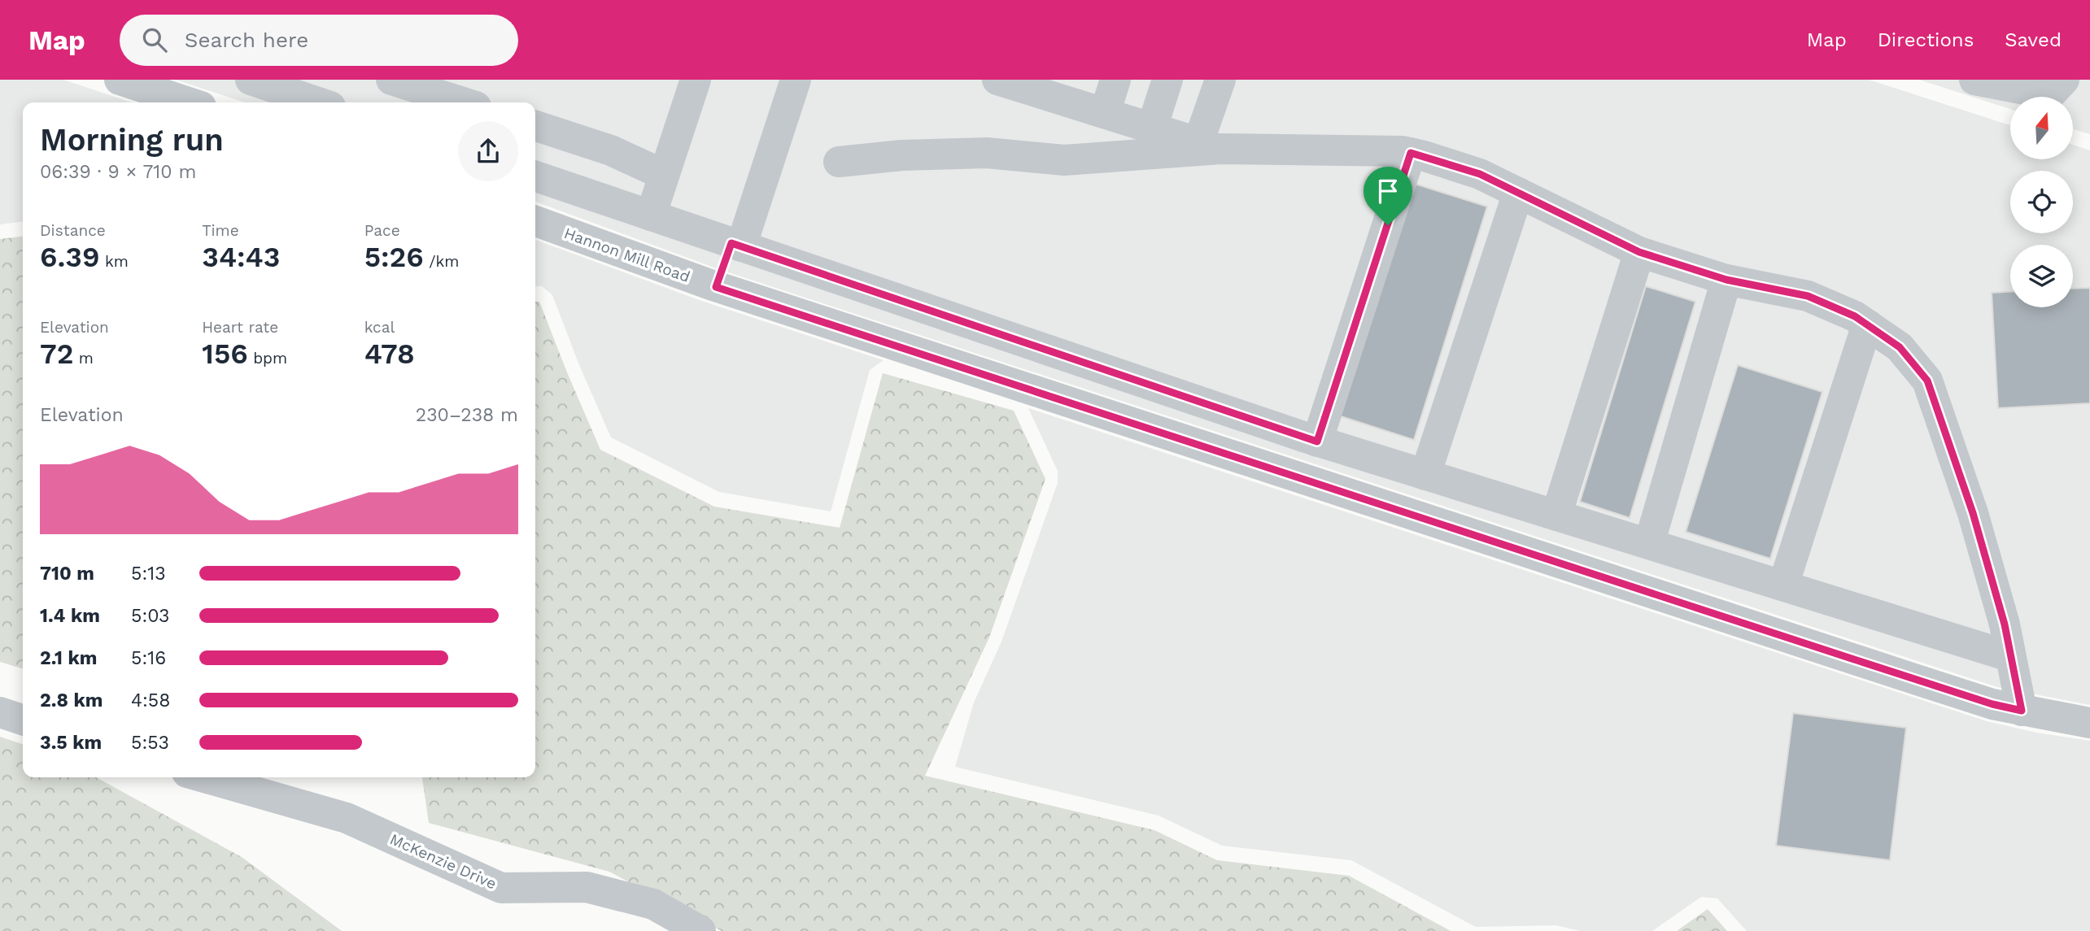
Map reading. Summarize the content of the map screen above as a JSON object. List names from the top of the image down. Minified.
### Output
{"streets":{"street":["Hannon Mill Road","McKenzie Drive"]},"north":"top","page":{"header":"Map","search":"Search here","nav":["Map","Directions","Saved"],"heading":["Morning run","06:39 · 9 × 710 m"],"stats":[["Distance","6.39 km"],["Time","34:43"],["Pace","5:26 /km"],["Elevation","72 m"],["Heart rate","156 bpm"],["kcal","478"]],"chart":["Elevation","230–238 m"],"list":[{"name":"710 m","note":"5:13"},{"name":"1.4 km","note":"5:03"},{"name":"2.1 km","note":"5:16"},{"name":"2.8 km","note":"4:58"},{"name":"3.5 km","note":"5:53"}]}}
